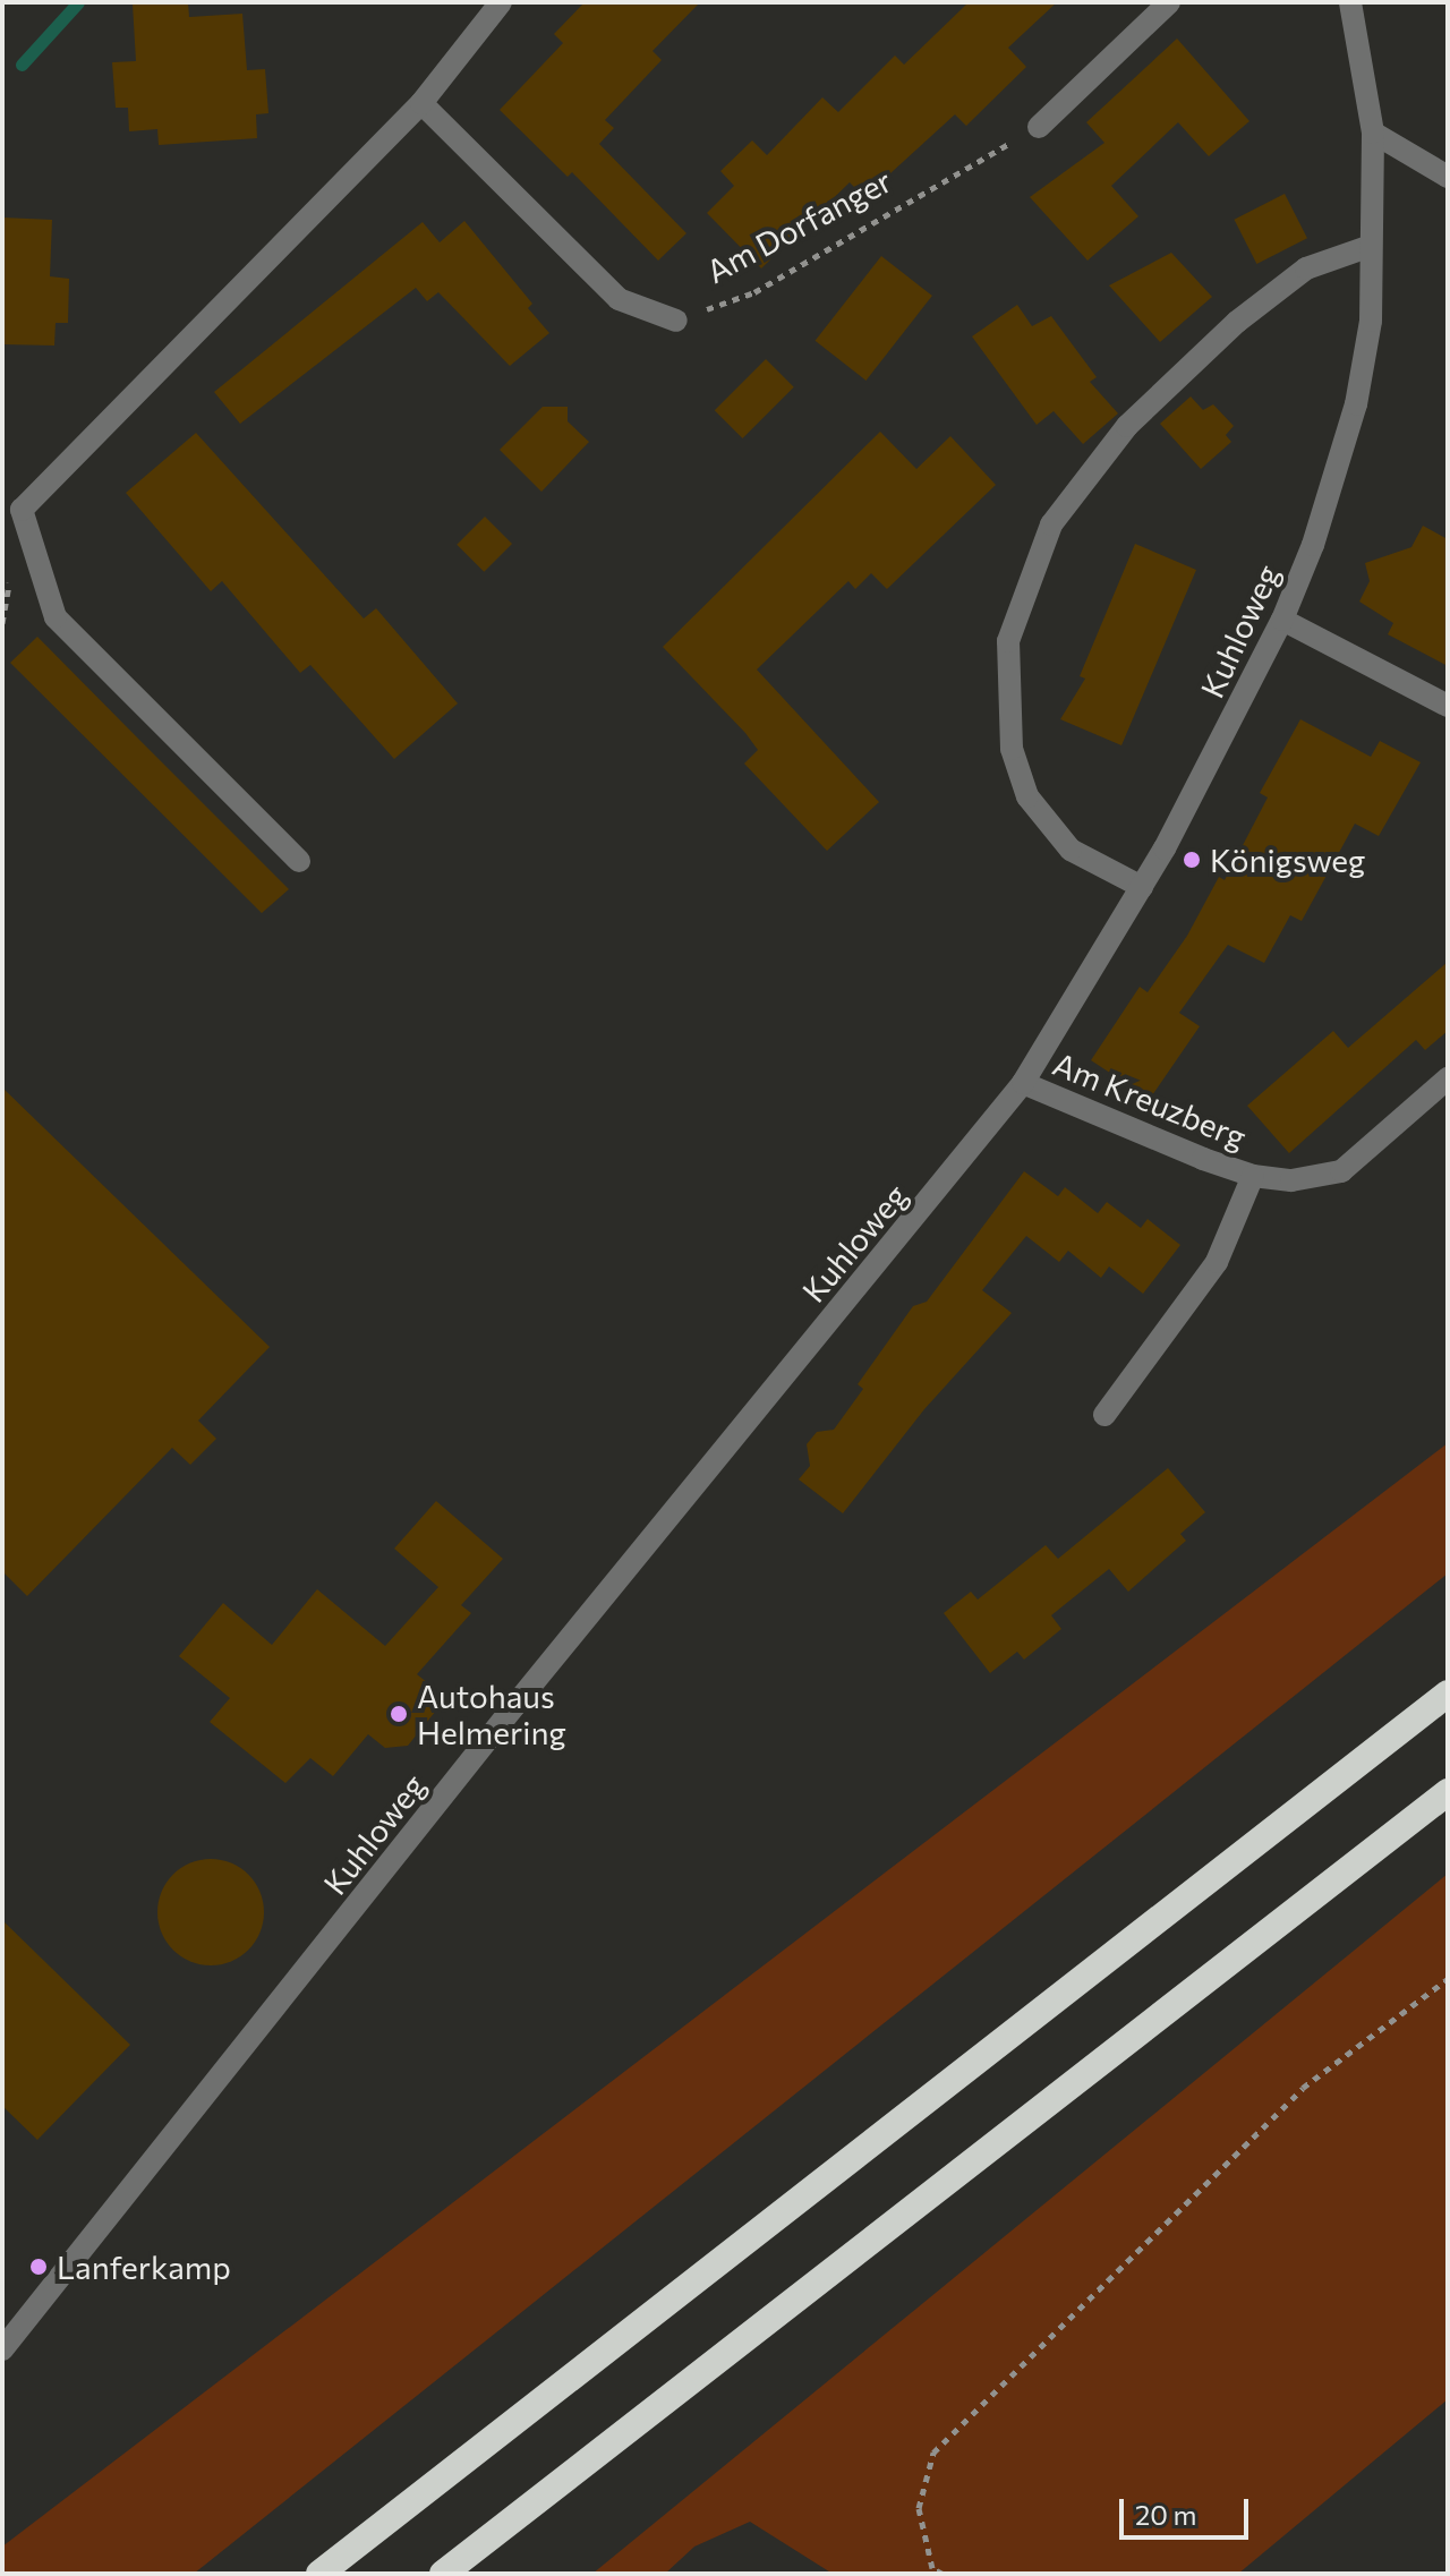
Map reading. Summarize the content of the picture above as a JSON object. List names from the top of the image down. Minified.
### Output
{"streets":{"street":["Kuhloweg","Am Kreuzberg"],"path":["Am Dorfanger"]},"crossings":[["Kuhloweg","Am Kreuzberg"]],"places":["Königsweg","Autohaus Helmering","Lanferkamp"],"scale_bar":"20 m"}
